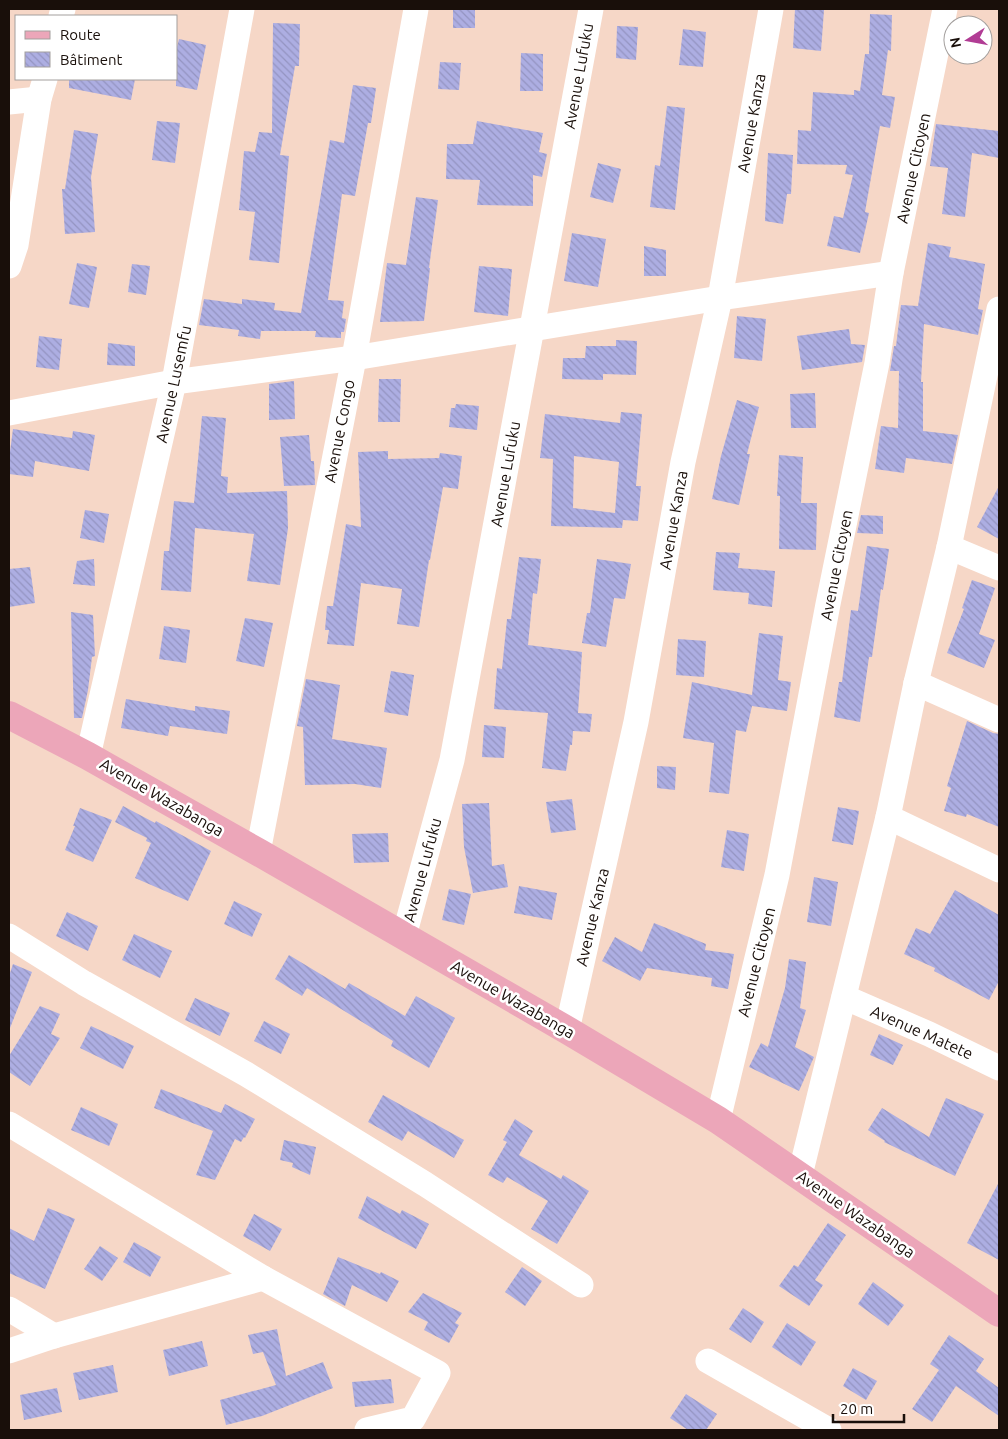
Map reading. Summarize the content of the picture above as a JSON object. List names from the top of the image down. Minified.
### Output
{"streets":{"main road":["Avenue Wazabanga"],"street":["Avenue Lufuku","Avenue Kanza","Avenue Citoyen","Avenue Lusemfu","Avenue Congo","Avenue Matete"]},"crossings":[["Avenue Lufuku","Avenue Wazabanga"],["Avenue Kanza","Avenue Wazabanga"],["Avenue Citoyen","Avenue Wazabanga"],["Avenue Lusemfu","Avenue Wazabanga"],["Avenue Congo","Avenue Wazabanga"]],"legend":["Route","Bâtiment"],"scale_bar":"20 m","north":"left"}
